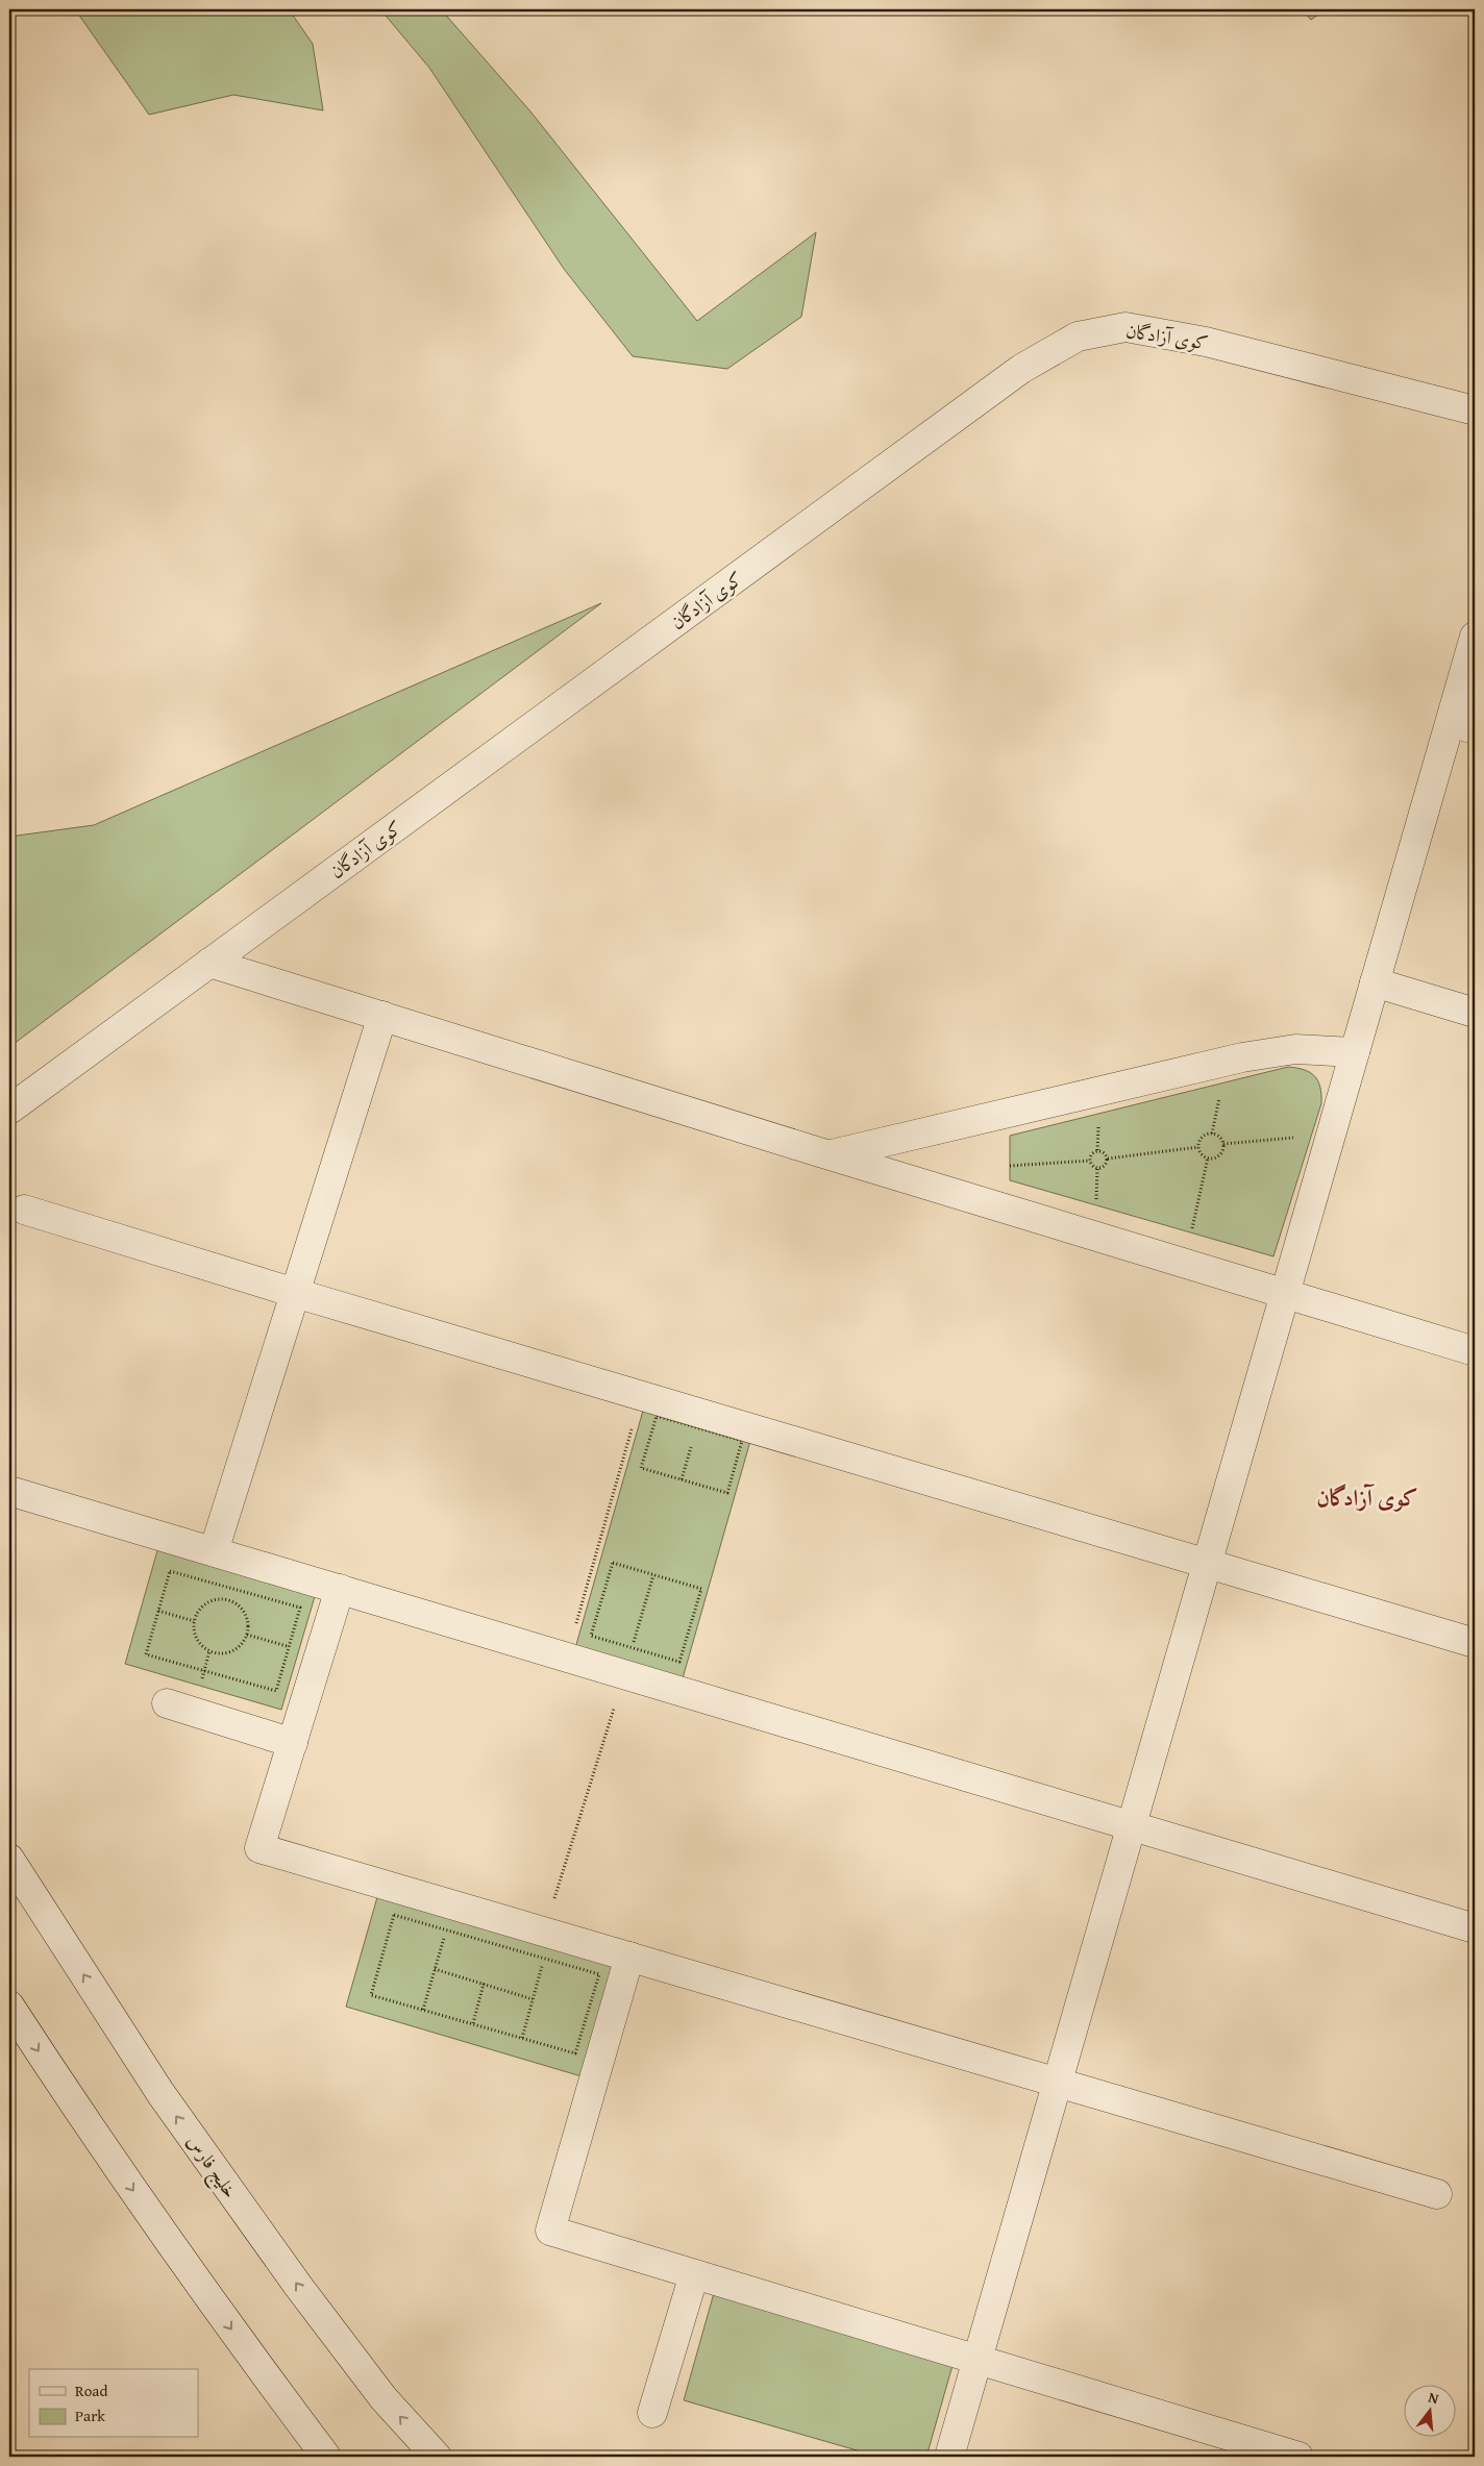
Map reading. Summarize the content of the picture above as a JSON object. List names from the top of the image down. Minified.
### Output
{"streets":{"street":["کوی آزادگان","خلیج فارس"]},"districts":["کوی آزادگان"],"legend":["Road","Park"],"north":"top"}
